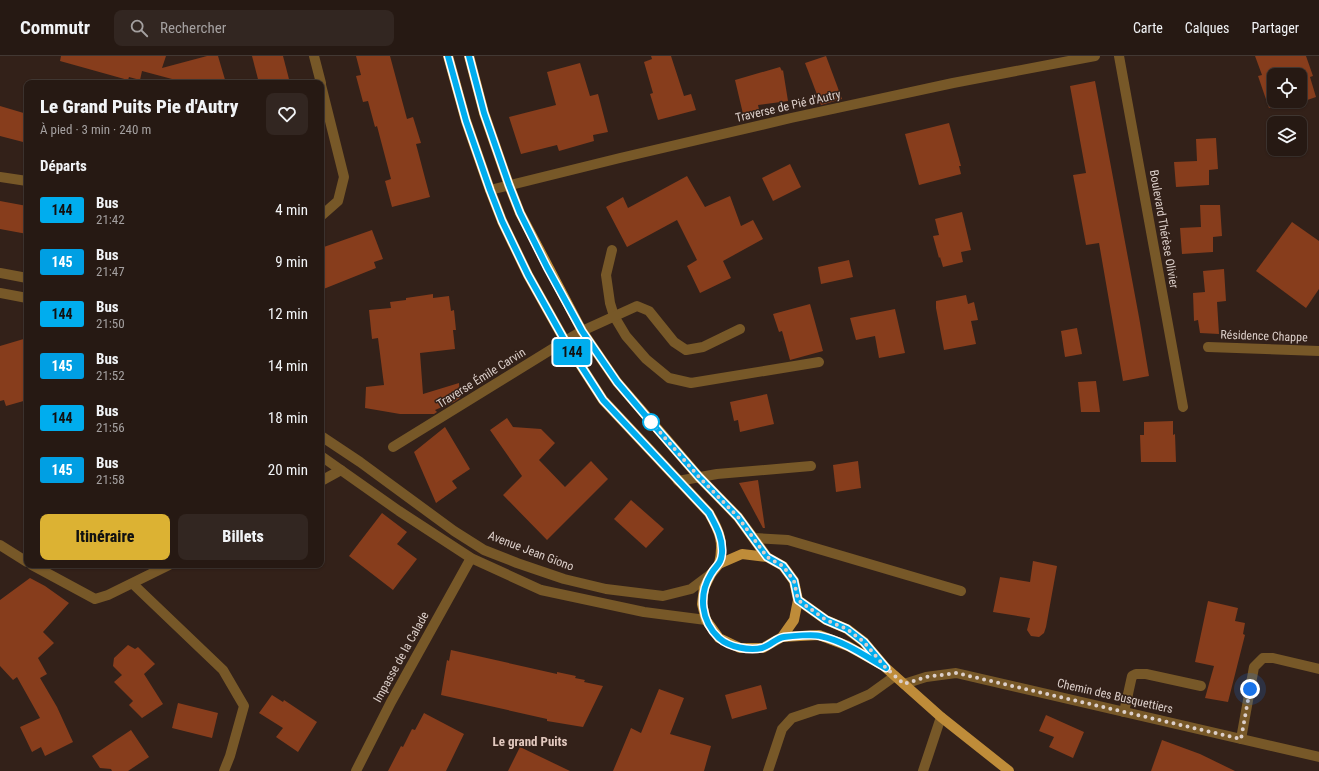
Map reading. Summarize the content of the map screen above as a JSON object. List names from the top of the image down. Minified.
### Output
{"streets":{"street":["Traverse de Pié d'Autry","Boulevard Thérèse Olivier","Résidence Chappe","Traverse Émile Carvin","Avenue Jean Giono","Impasse de la Calade","Chemin des Busquettiers"]},"districts":["Le grand Puits"],"lines":["bus line 144"],"page":{"header":"Commutr","search":"Rechercher","nav":["Carte","Calques","Partager"],"on_map":"144","heading":[["Le Grand Puits Pie d'Autry","À pied · 3 min · 240 m"],"Départs"],"list":[{"mark":"144","name":"Bus","note":"21:42","value":"4 min"},{"mark":"145","name":"Bus","note":"21:47","value":"9 min"},{"mark":"144","name":"Bus","note":"21:50","value":"12 min"},{"mark":"145","name":"Bus","note":"21:52","value":"14 min"},{"mark":"144","name":"Bus","note":"21:56","value":"18 min"},{"mark":"145","name":"Bus","note":"21:58","value":"20 min"}],"buttons":["Itinéraire","Billets"]}}
